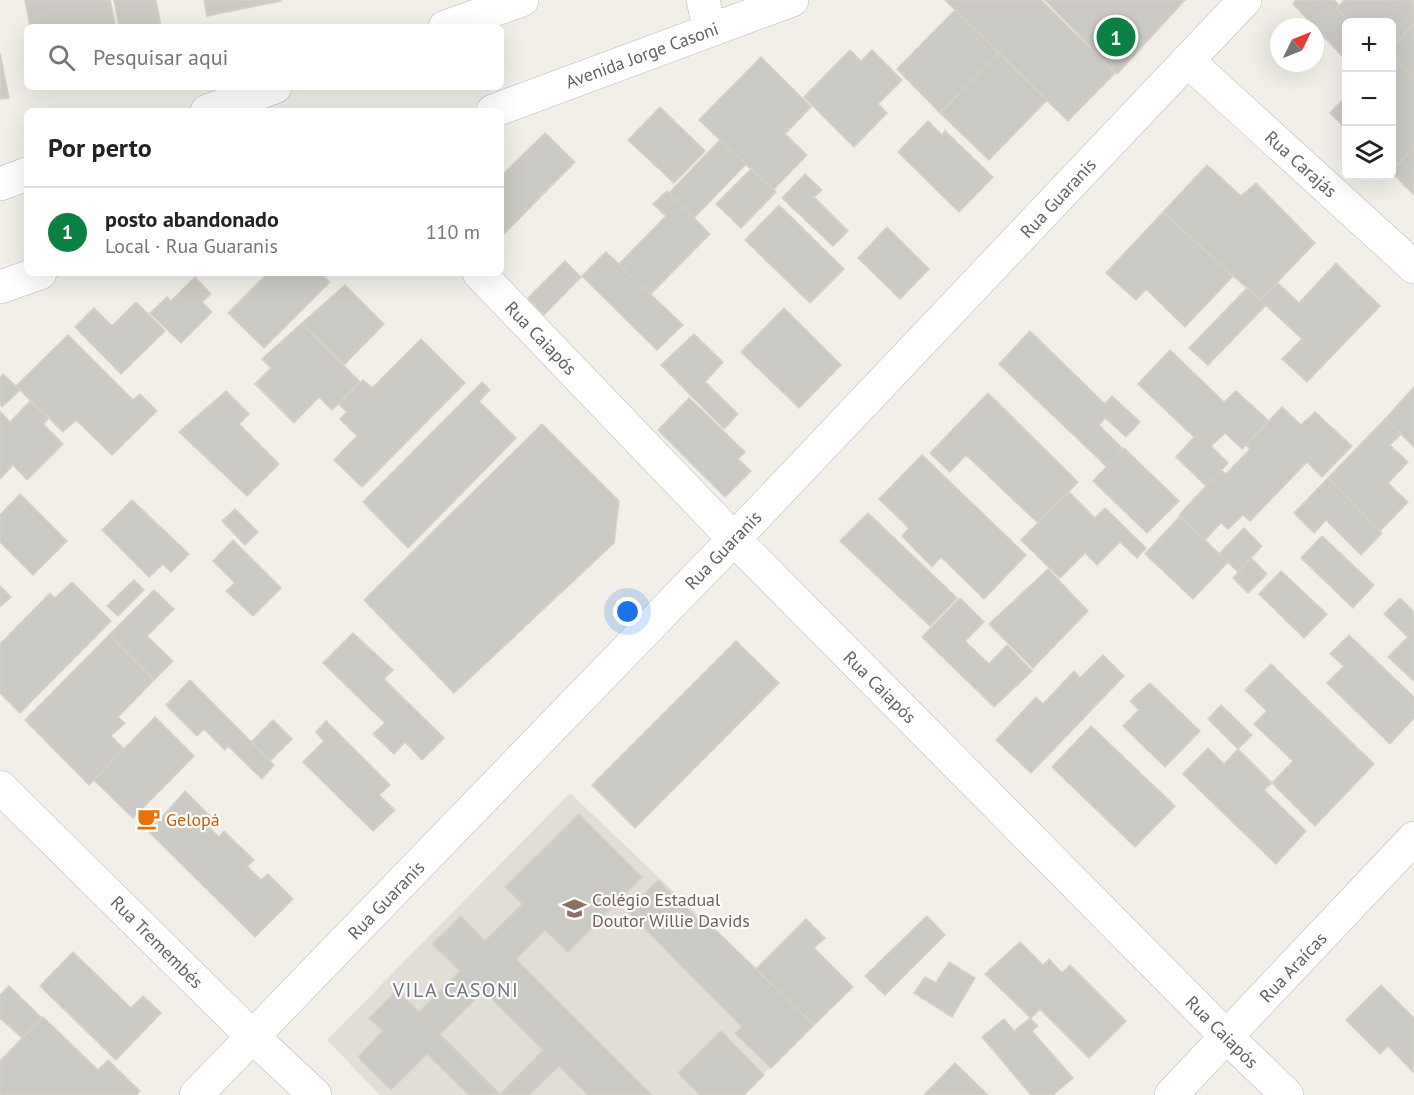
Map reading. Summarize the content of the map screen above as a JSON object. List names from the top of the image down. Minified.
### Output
{"streets":{"street":["Avenida Jorge Casoni","Rua Carajás","Rua Guaranis","Rua Caiapós","Rua Tremembés","Rua Araícas"]},"crossings":[["Rua Carajás","Rua Guaranis"],["Rua Guaranis","Rua Caiapós"],["Rua Guaranis","Rua Tremembés"],["Rua Caiapós","Rua Araícas"]],"districts":["VILA CASONI"],"places":{"cafe":["Gelopá"],"school or university":["Colégio Estadual Doutor Willie Davids"]},"north":"top right","page":{"pins":"1","map_buttons":["+","−"],"search":"Pesquisar aqui","heading":"Por perto","list":[{"mark":"1","name":"posto abandonado","note":"Local · Rua Guaranis","value":"110 m"}]}}
